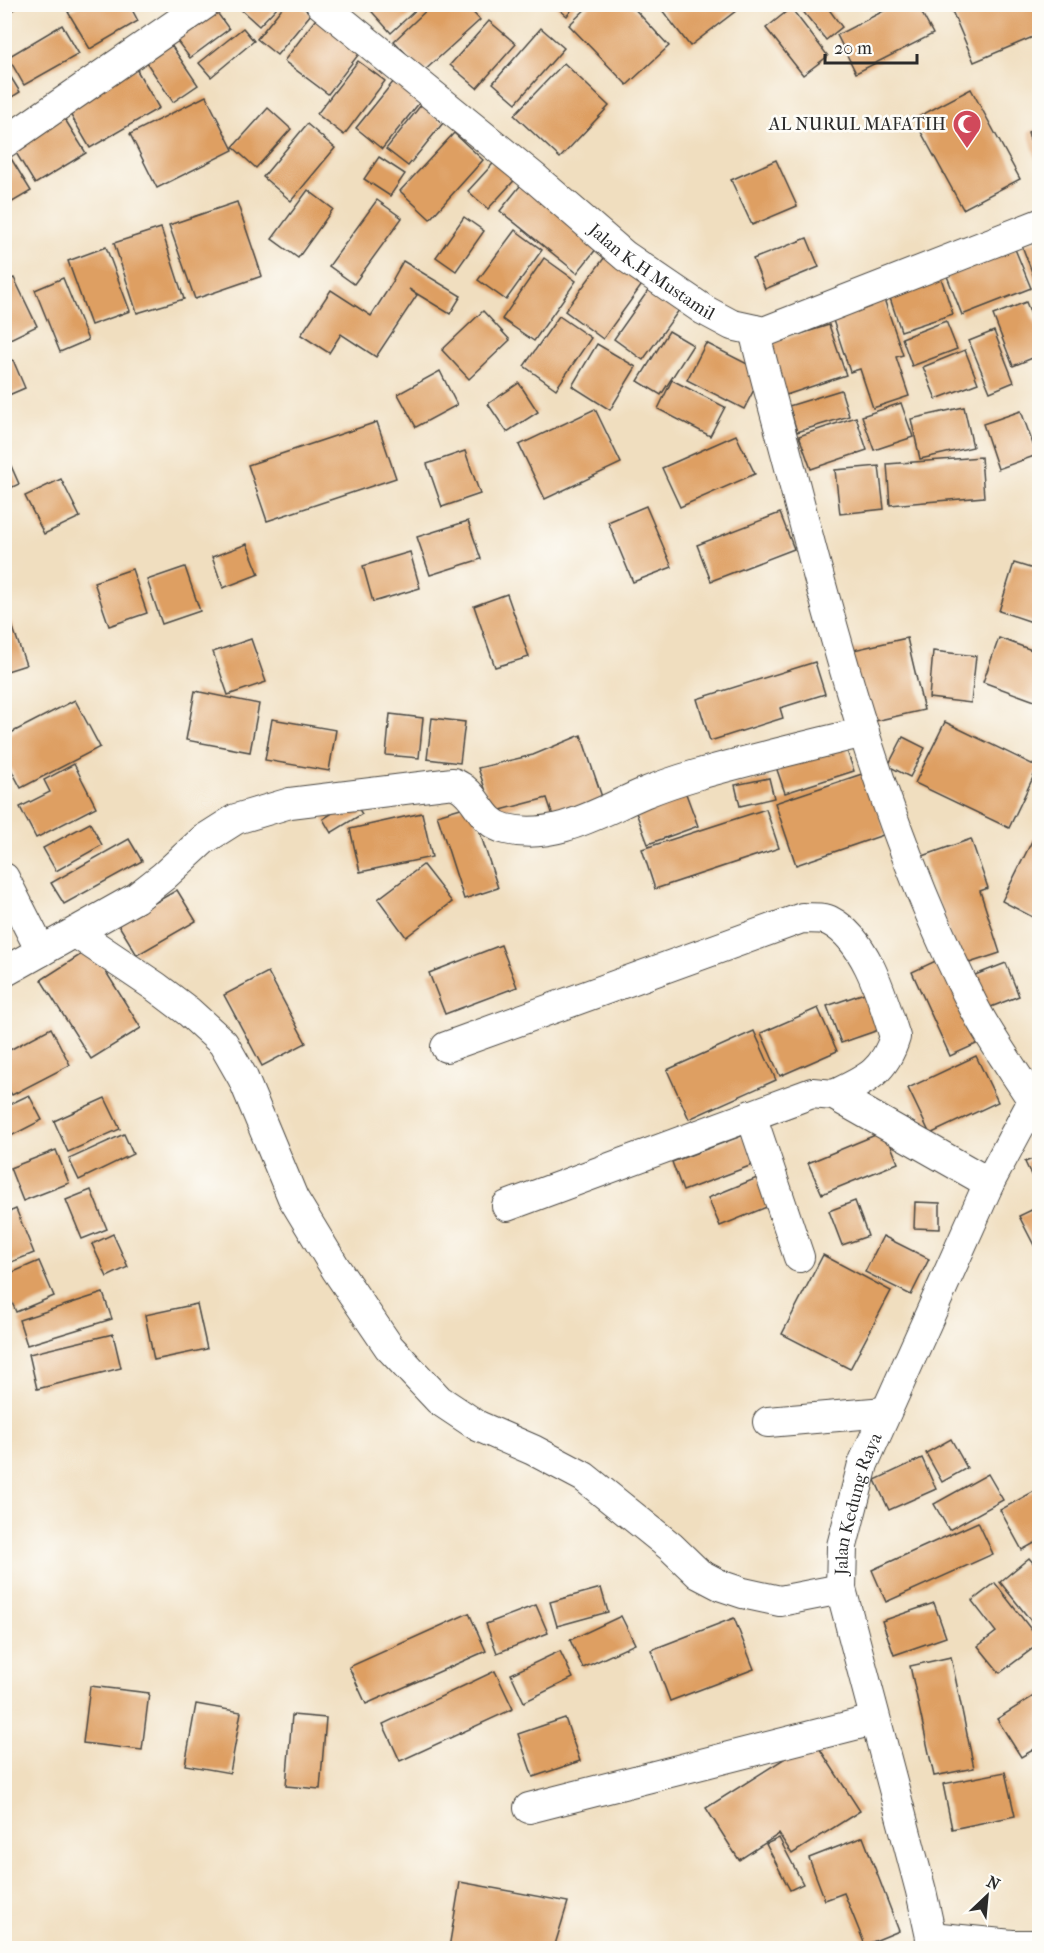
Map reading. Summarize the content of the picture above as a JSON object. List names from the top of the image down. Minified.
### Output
{"streets":{"street":["Jalan K.H Mustamil","Jalan Kedung Raya"]},"places":{"mosque":["AL NURUL MAFATIH"]},"scale_bar":"20 m","north":"top right"}
